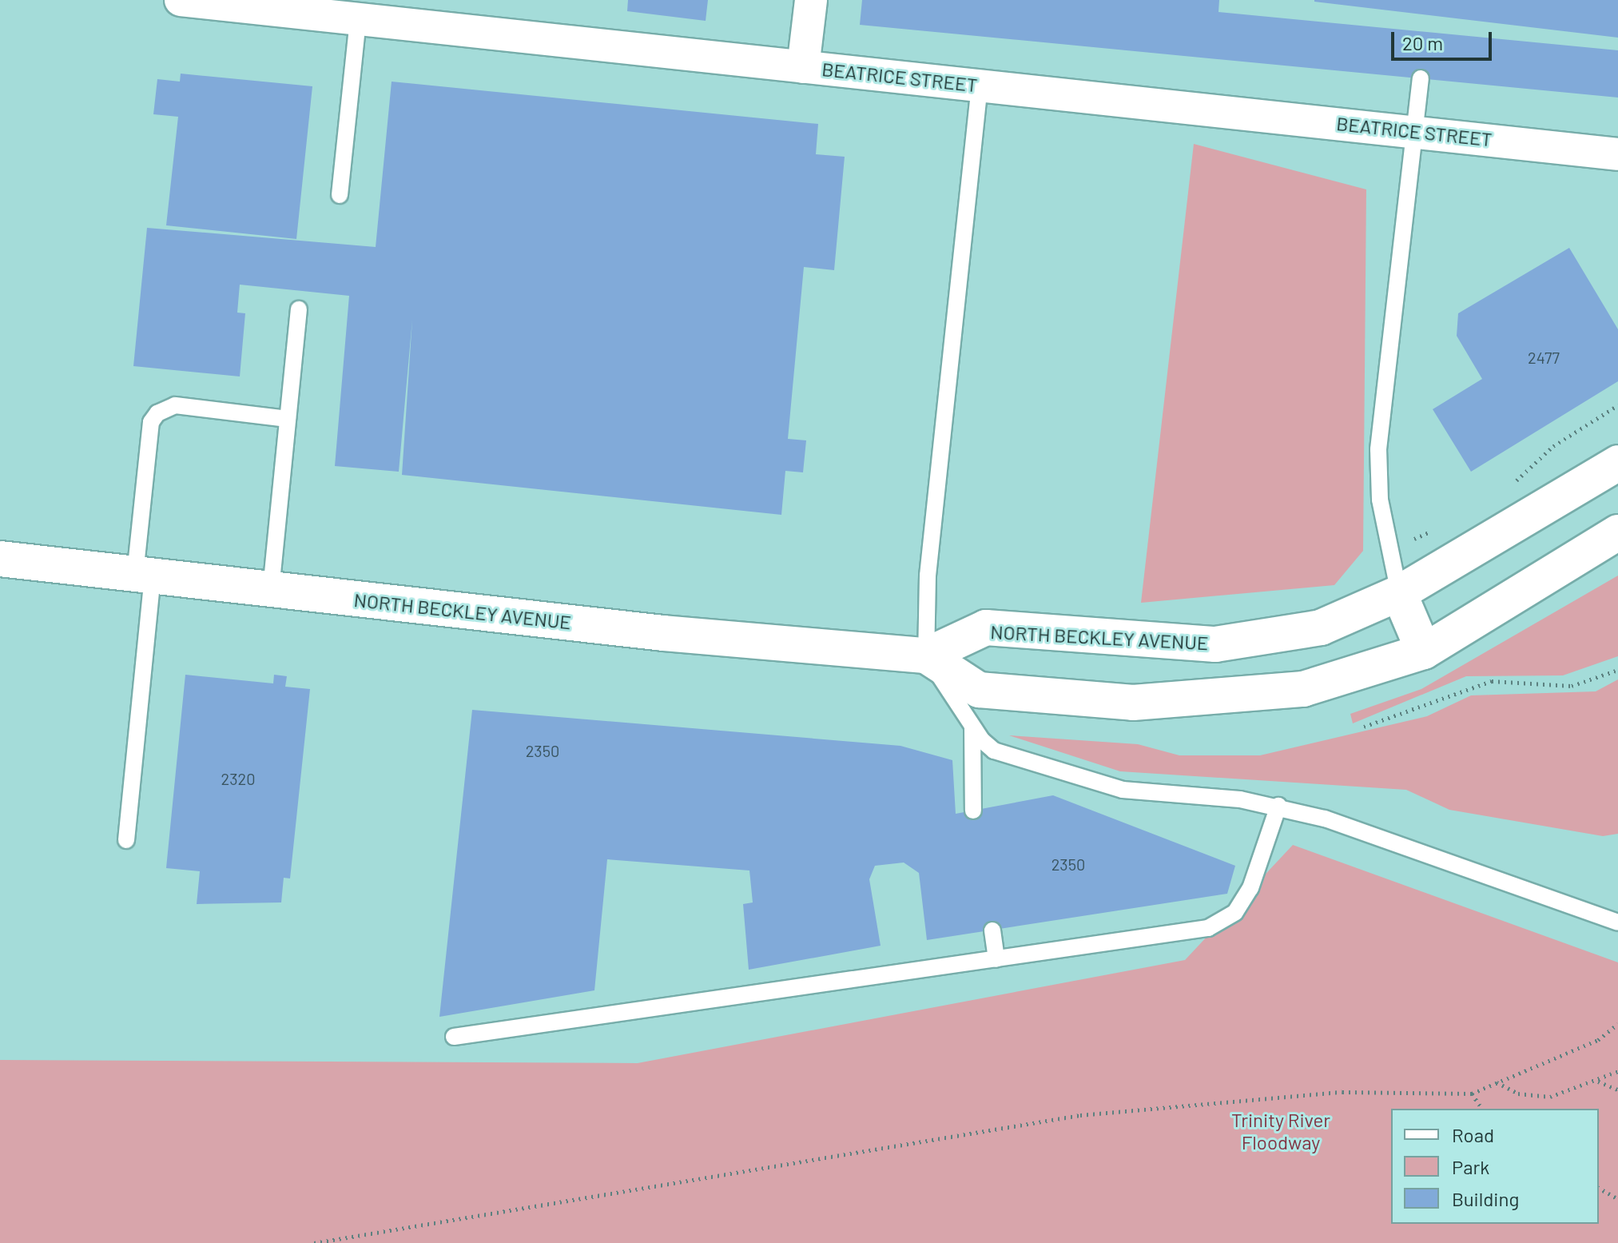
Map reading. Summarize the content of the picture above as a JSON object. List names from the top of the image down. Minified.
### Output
{"streets":{"main road":["NORTH BECKLEY AVENUE"],"street":["BEATRICE STREET"]},"parks":["Trinity River Floodway"],"house_numbers":["2477","2350","2320","2350"],"legend":["Road","Park","Building"],"scale_bar":"20 m"}
